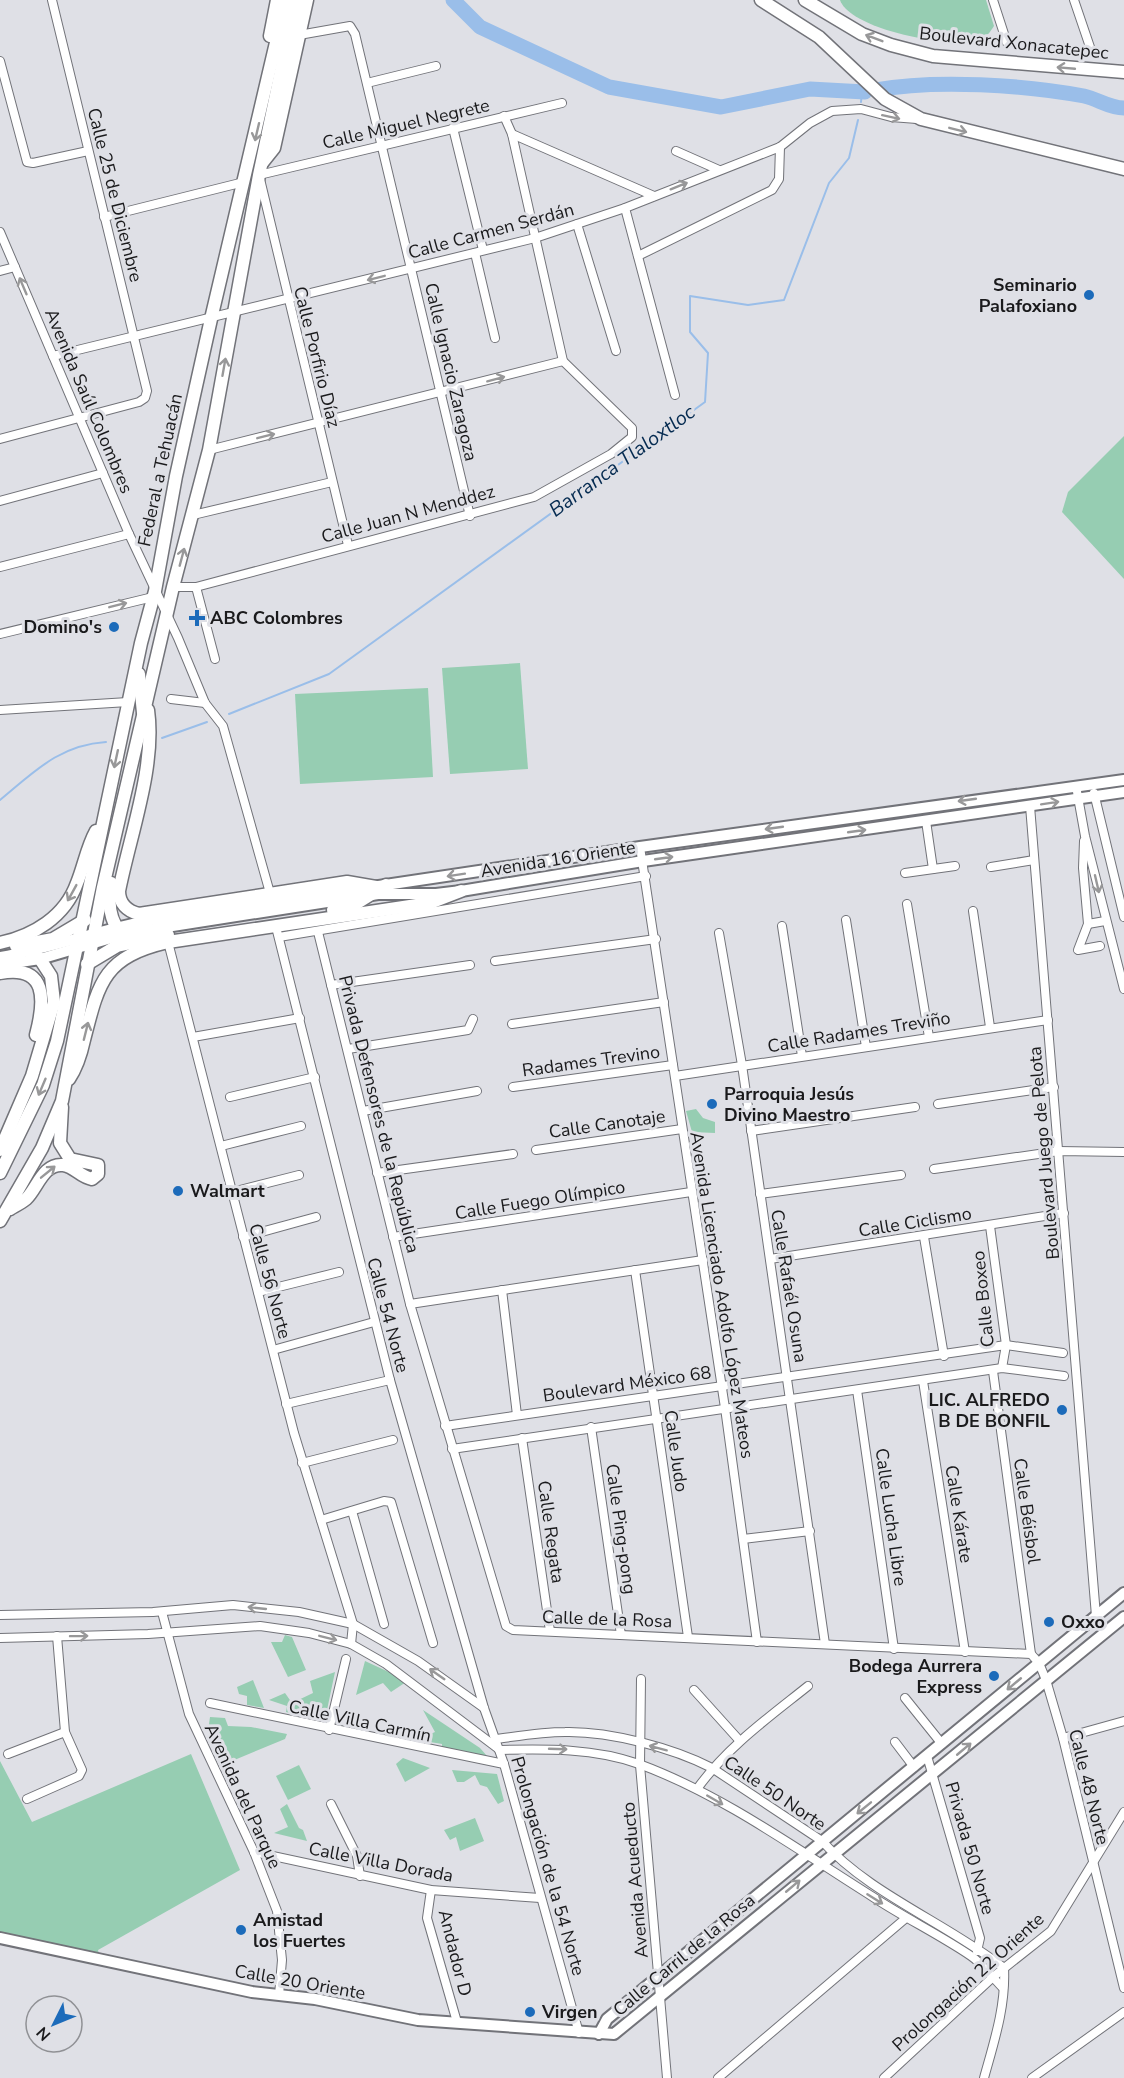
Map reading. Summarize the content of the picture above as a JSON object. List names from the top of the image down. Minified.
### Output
{"streets":{"main road":["Boulevard Xonacatepec","Federal a Tehuacán","Avenida 16 Oriente","Calle Carril de la Rosa","Calle 20 Oriente"],"street":["Calle Miguel Negrete","Calle 25 de Diciembre","Calle Carmen Serdán","Calle Porfirio Díaz","Calle Ignacio Zaragoza","Avenida Saúl Colombres","Calle Juan N Menddez","Calle Radames Treviño","Radames Trevino","Privada Defensores de la República","Calle Canotaje","Boulevard Juego de Pelota","Calle Fuego Olímpico","Calle Ciclismo","Calle 56 Norte","Calle Rafaél Osuna","Avenida Licenciado Adolfo López Mateos","Calle Boxeo","Calle 54 Norte","Boulevard México 68","Calle Judo","Calle Béisbol","Calle Kárate","Calle Lucha Libre","Calle Ping-pong","Calle Regata","Calle de la Rosa","Calle Villa Carmín","Calle 48 Norte","Calle 50 Norte","Avenida del Parque","Privada 50 Norte","Calle Villa Dorada","Prolongación de la 54 Norte","Avenida Acueducto","Andador D","Prolongación 22 Oriente"]},"crossings":[["Calle Miguel Negrete","Calle Porfirio Díaz"],["Calle Miguel Negrete","Calle Ignacio Zaragoza"],["Calle 25 de Diciembre","Calle Carmen Serdán"],["Calle 25 de Diciembre","Avenida Saúl Colombres"],["Calle Carmen Serdán","Calle Porfirio Díaz"],["Calle Carmen Serdán","Calle Ignacio Zaragoza"],["Calle Carmen Serdán","Avenida Saúl Colombres"],["Calle Carmen Serdán","Federal a Tehuacán"],["Calle Porfirio Díaz","Calle Juan N Menddez"],["Calle Ignacio Zaragoza","Calle Juan N Menddez"],["Avenida Saúl Colombres","Federal a Tehuacán"],["Federal a Tehuacán","Avenida 16 Oriente"],["Avenida 16 Oriente","Boulevard Juego de Pelota"],["Avenida 16 Oriente","Avenida Licenciado Adolfo López Mateos"],["Calle Radames Treviño","Boulevard Juego de Pelota"],["Calle Radames Treviño","Calle Rafaél Osuna"],["Calle Radames Treviño","Avenida Licenciado Adolfo López Mateos"],["Radames Trevino","Avenida Licenciado Adolfo López Mateos"],["Privada Defensores de la República","Calle Fuego Olímpico"],["Privada Defensores de la República","Calle de la Rosa"],["Calle Canotaje","Avenida Licenciado Adolfo López Mateos"],["Boulevard Juego de Pelota","Calle Ciclismo"],["Boulevard Juego de Pelota","Calle Carril de la Rosa"],["Calle Fuego Olímpico","Avenida Licenciado Adolfo López Mateos"],["Calle Ciclismo","Calle Rafaél Osuna"],["Calle Ciclismo","Calle Boxeo"],["Calle Rafaél Osuna","Boulevard México 68"],["Calle Rafaél Osuna","Calle de la Rosa"],["Avenida Licenciado Adolfo López Mateos","Boulevard México 68"],["Avenida Licenciado Adolfo López Mateos","Calle de la Rosa"],["Calle Boxeo","Boulevard México 68"],["Calle 54 Norte","Prolongación de la 54 Norte"],["Boulevard México 68","Calle Judo"],["Boulevard México 68","Calle Béisbol"],["Boulevard México 68","Calle Kárate"],["Boulevard México 68","Calle Lucha Libre"],["Boulevard México 68","Calle Ping-pong"],["Boulevard México 68","Calle Regata"],["Boulevard México 68","Calle de la Rosa"],["Calle Judo","Calle de la Rosa"],["Calle Béisbol","Calle de la Rosa"],["Calle Béisbol","Calle 48 Norte"],["Calle Béisbol","Calle Carril de la Rosa"],["Calle Kárate","Calle de la Rosa"],["Calle Lucha Libre","Calle de la Rosa"],["Calle Ping-pong","Calle de la Rosa"],["Calle Regata","Calle de la Rosa"],["Calle de la Rosa","Calle 48 Norte"],["Calle de la Rosa","Calle Carril de la Rosa"],["Calle Villa Carmín","Prolongación de la 54 Norte"],["Calle 48 Norte","Calle Carril de la Rosa"],["Calle 48 Norte","Prolongación 22 Oriente"],["Calle 50 Norte","Privada 50 Norte"],["Calle 50 Norte","Prolongación de la 54 Norte"],["Calle 50 Norte","Avenida Acueducto"],["Calle 50 Norte","Calle Carril de la Rosa"],["Calle 50 Norte","Prolongación 22 Oriente"],["Avenida del Parque","Calle Villa Dorada"],["Avenida del Parque","Calle 20 Oriente"],["Privada 50 Norte","Calle Carril de la Rosa"],["Calle Villa Dorada","Prolongación de la 54 Norte"],["Calle Villa Dorada","Andador D"],["Prolongación de la 54 Norte","Calle 20 Oriente"],["Avenida Acueducto","Calle Carril de la Rosa"],["Andador D","Calle 20 Oriente"],["Calle Carril de la Rosa","Calle 20 Oriente"]],"water":["Barranca Tlaloxtloc"],"places":{"other":["Seminario Palafoxiano","Domino's","Parroquia Jesús Divino Maestro","Walmart","LIC. ALFREDO B DE BONFIL","Oxxo","Bodega Aurrera Express","Amistad los Fuertes","Virgen"],"health":["ABC Colombres"]},"north":"bottom left"}
